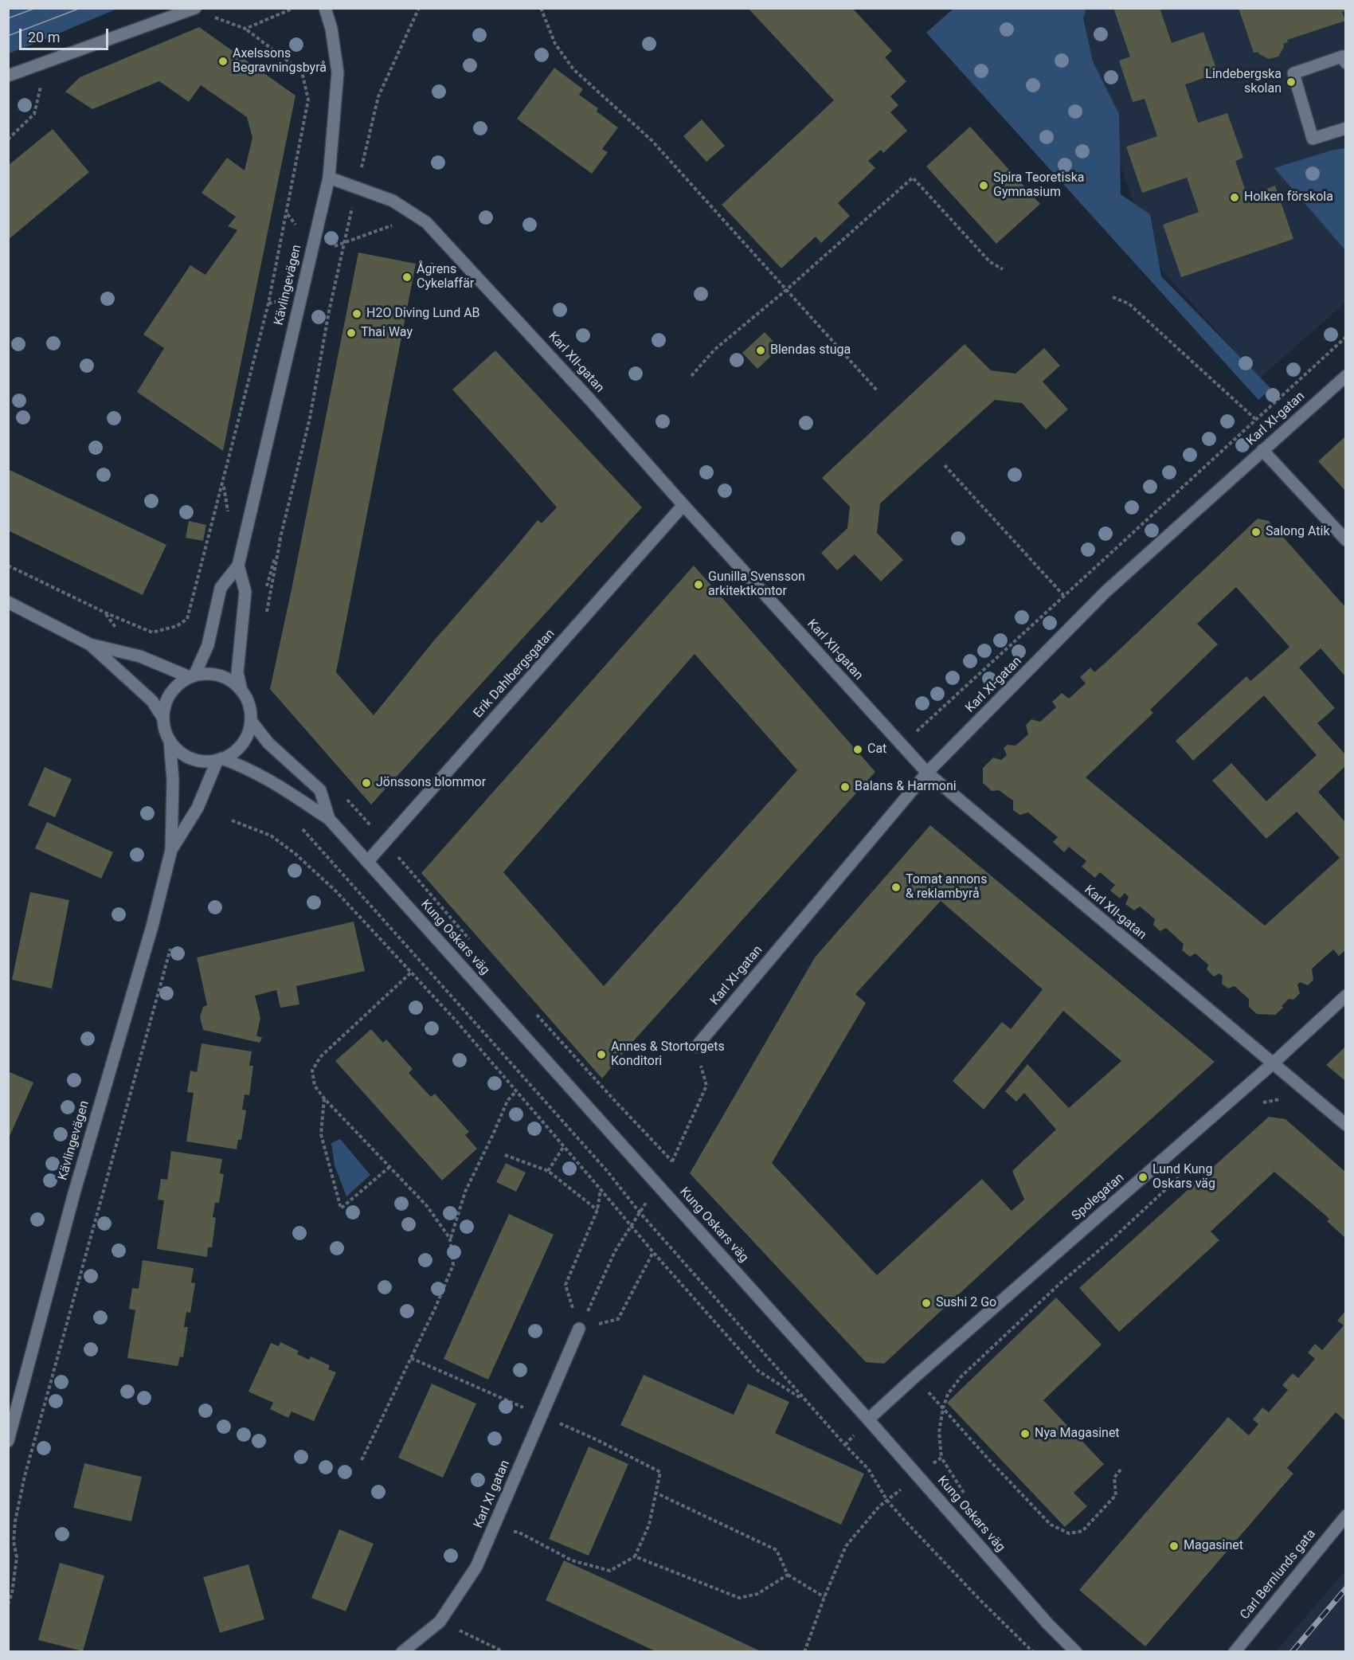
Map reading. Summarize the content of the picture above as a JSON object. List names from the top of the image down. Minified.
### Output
{"streets":{"street":["Kävlingevägen","Karl XII-gatan","Karl XI-gatan","Erik Dahlbergsgatan","Kung Oskars väg","Spolegatan","Karl XI gatan","Carl Bernlunds gata"]},"crossings":[["Kävlingevägen","Karl XII-gatan"],["Kävlingevägen","Kung Oskars väg"],["Karl XII-gatan","Karl XI-gatan"],["Karl XII-gatan","Erik Dahlbergsgatan"],["Karl XII-gatan","Spolegatan"],["Erik Dahlbergsgatan","Kung Oskars väg"],["Kung Oskars väg","Spolegatan"]],"places":["Axelssons Begravningsbyrå","Lindebergska skolan","Spira Teoretiska Gymnasium","Holken förskola","Ågrens Cykelaffär","H2O Diving Lund AB","Thai Way","Blendas stuga","Salong Atik","Gunilla Svensson arkitektkontor","Cat","Jönssons blommor","Balans & Harmoni","Tomat annons & reklambyrå","Annes & Stortorgets Konditori","Lund Kung Oskars väg","Sushi 2 Go","Nya Magasinet","Magasinet"],"scale_bar":"20 m"}
